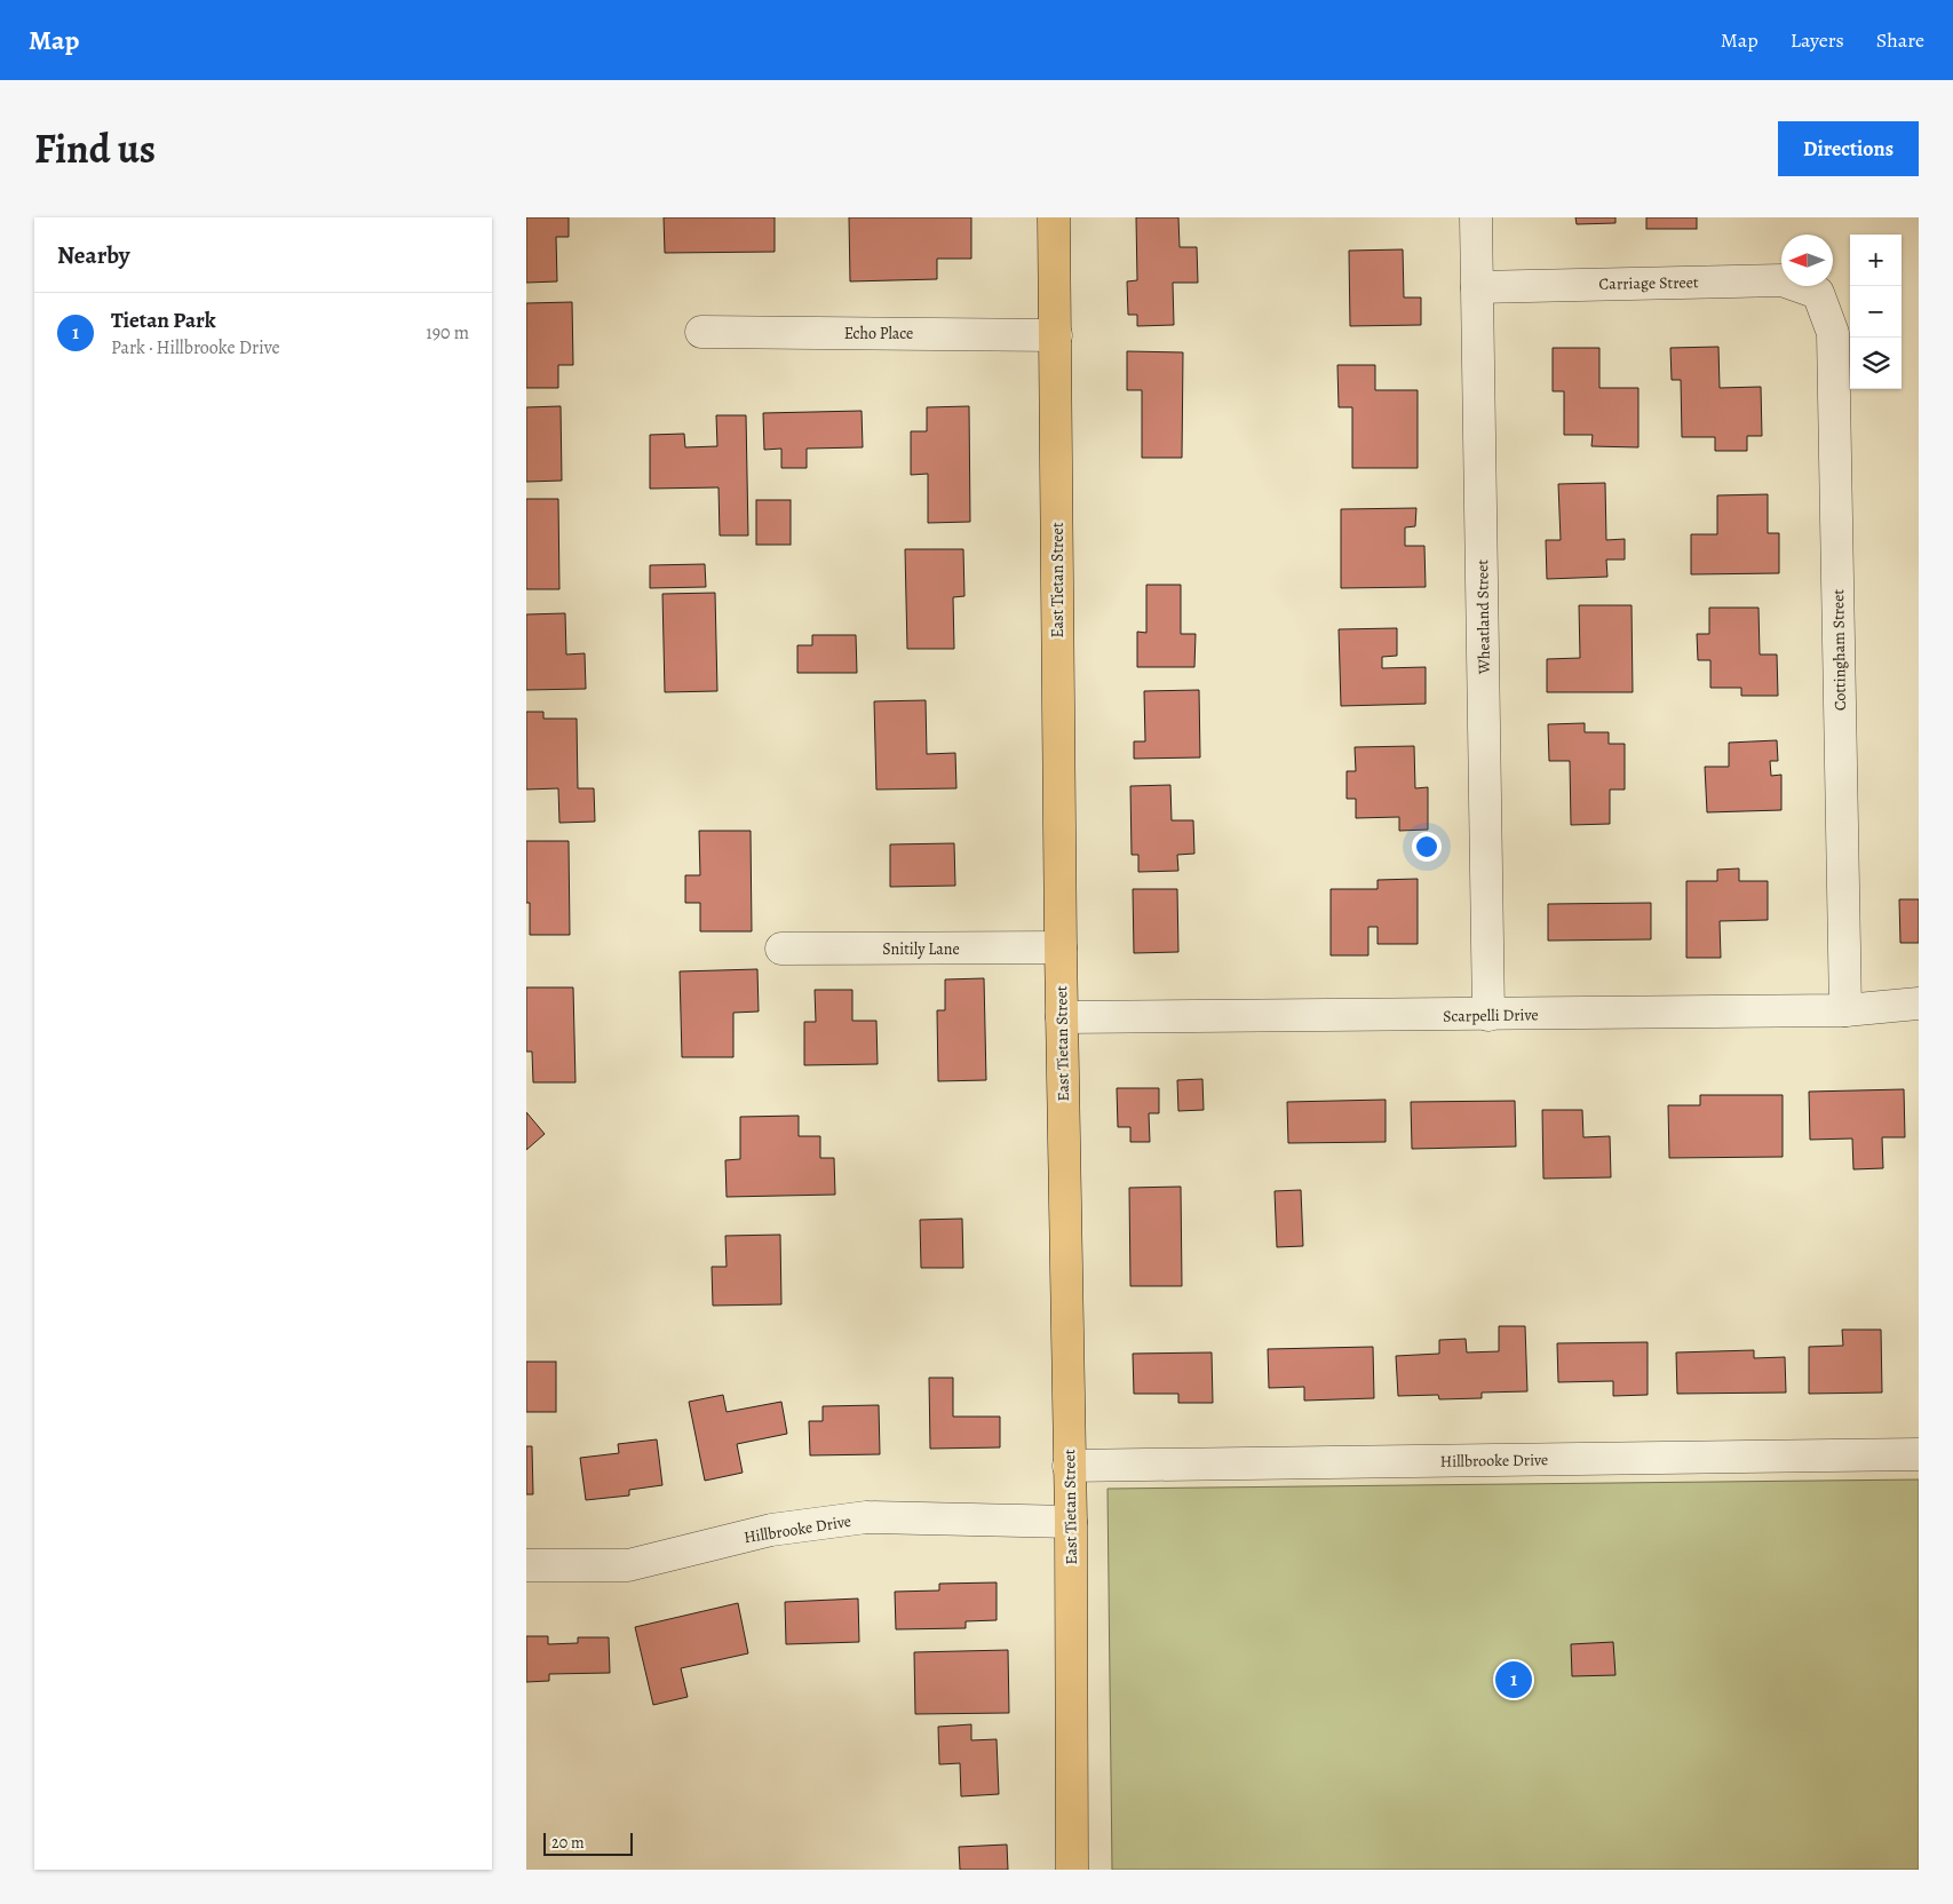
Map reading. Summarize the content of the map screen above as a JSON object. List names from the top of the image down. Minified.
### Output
{"streets":{"main road":["East Tietan Street"],"street":["Carriage Street","Echo Place","Wheatland Street","Cottingham Street","Snitily Lane","Scarpelli Drive","Hillbrooke Drive"]},"crossings":[["Carriage Street","Wheatland Street"],["Carriage Street","Cottingham Street"],["Echo Place","East Tietan Street"],["East Tietan Street","Snitily Lane"],["East Tietan Street","Scarpelli Drive"],["East Tietan Street","Hillbrooke Drive"],["Wheatland Street","Scarpelli Drive"],["Cottingham Street","Scarpelli Drive"]],"scale_bar":"20 m","north":"left","page":{"header":"Map","nav":["Map","Layers","Share"],"title":"Find us","buttons":"Directions","heading":"Nearby","map_buttons":["+","−"],"list":[{"mark":"1","name":"Tietan Park","note":"Park · Hillbrooke Drive","value":"190 m"}],"pins":"1","scale":"20 m"}}
